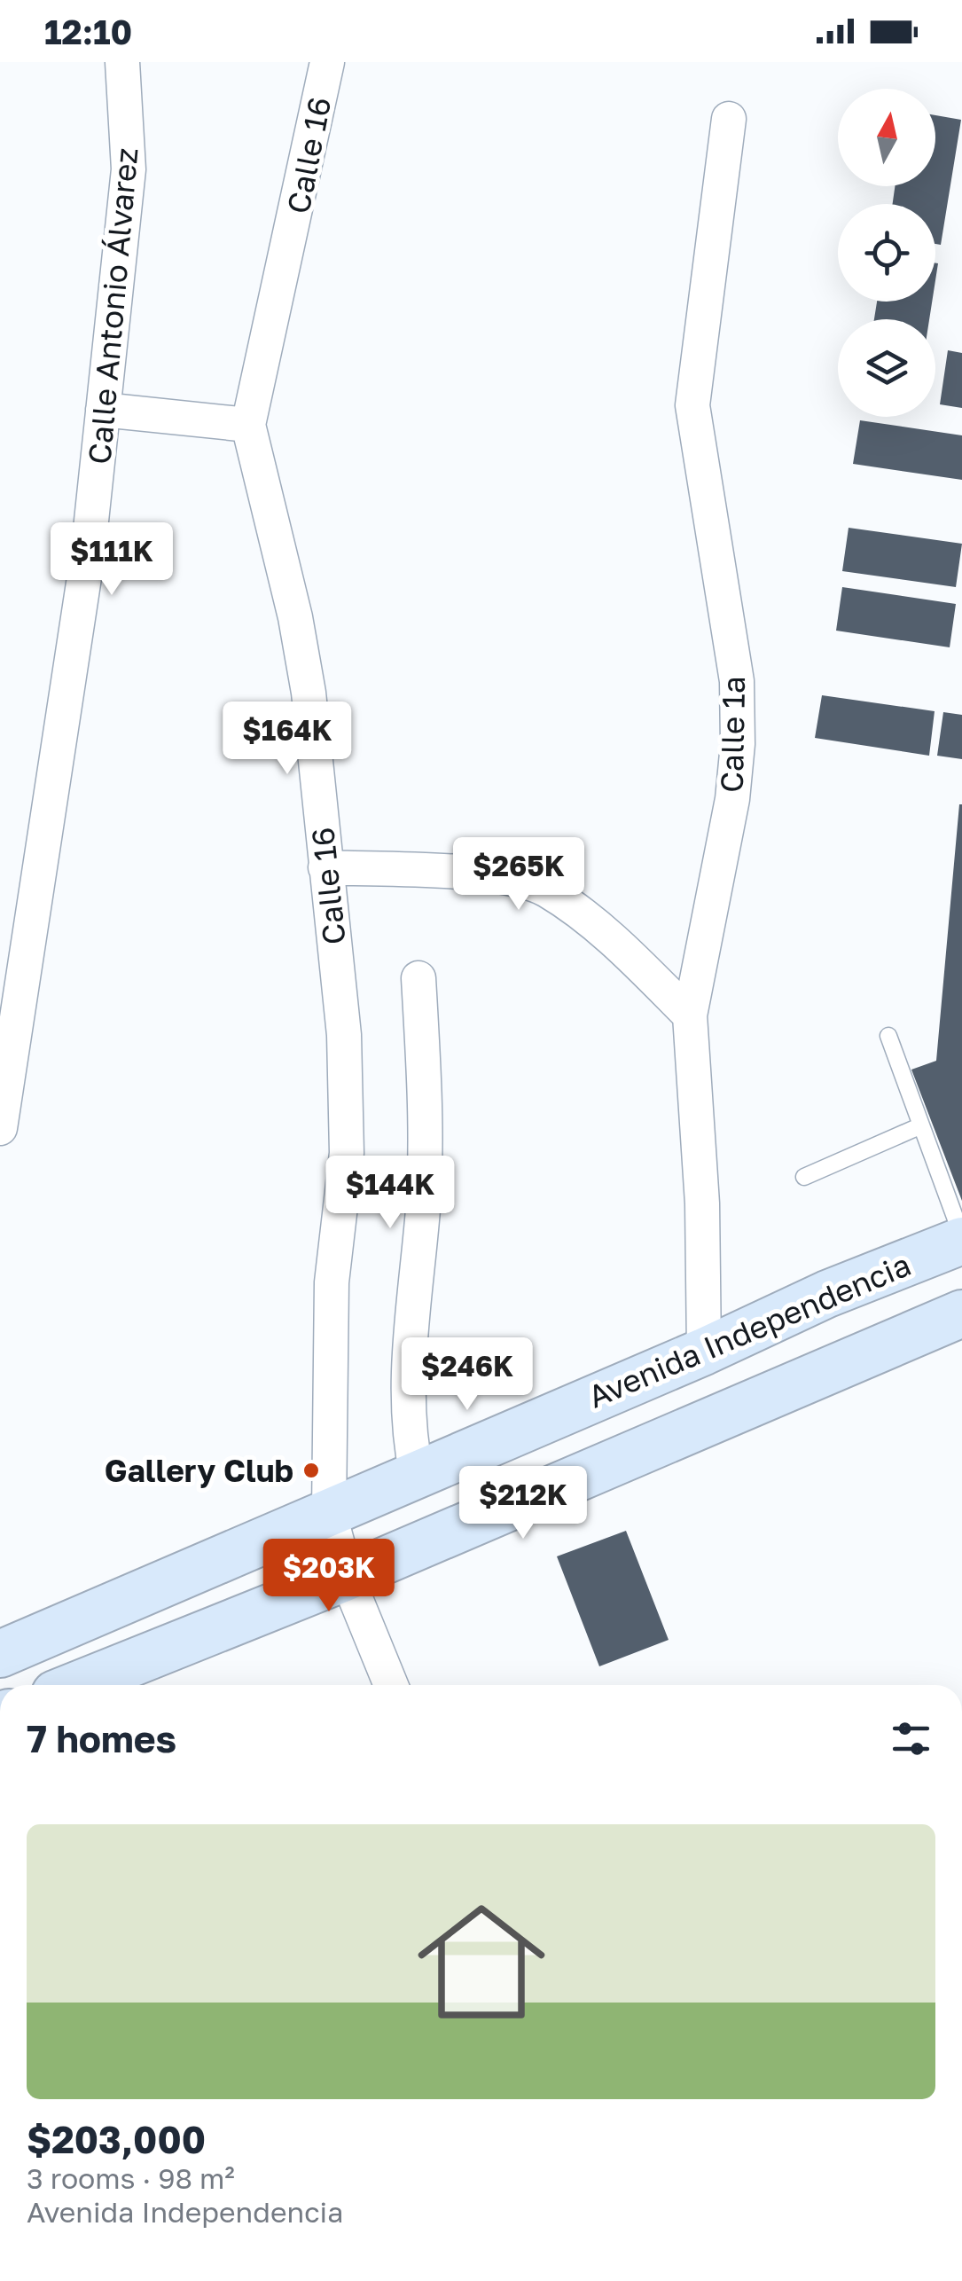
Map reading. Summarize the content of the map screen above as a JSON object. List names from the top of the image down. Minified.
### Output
{"streets":{"main road":["Avenida Independencia"],"street":["Calle 16","Calle Antonio Álvarez","Calle 1a"]},"crossings":[["Calle 16","Avenida Independencia"],["Calle 1a","Avenida Independencia"]],"places":["Gallery Club"],"north":"top","page":{"status":"12:10","price":["$111K","$164K","$265K","$144K","$246K","$212K","$203K"],"heading":"7 homes","list":[{"name":"$203,000","note":"3 rooms · 98 m² · Avenida Independencia"}]}}
